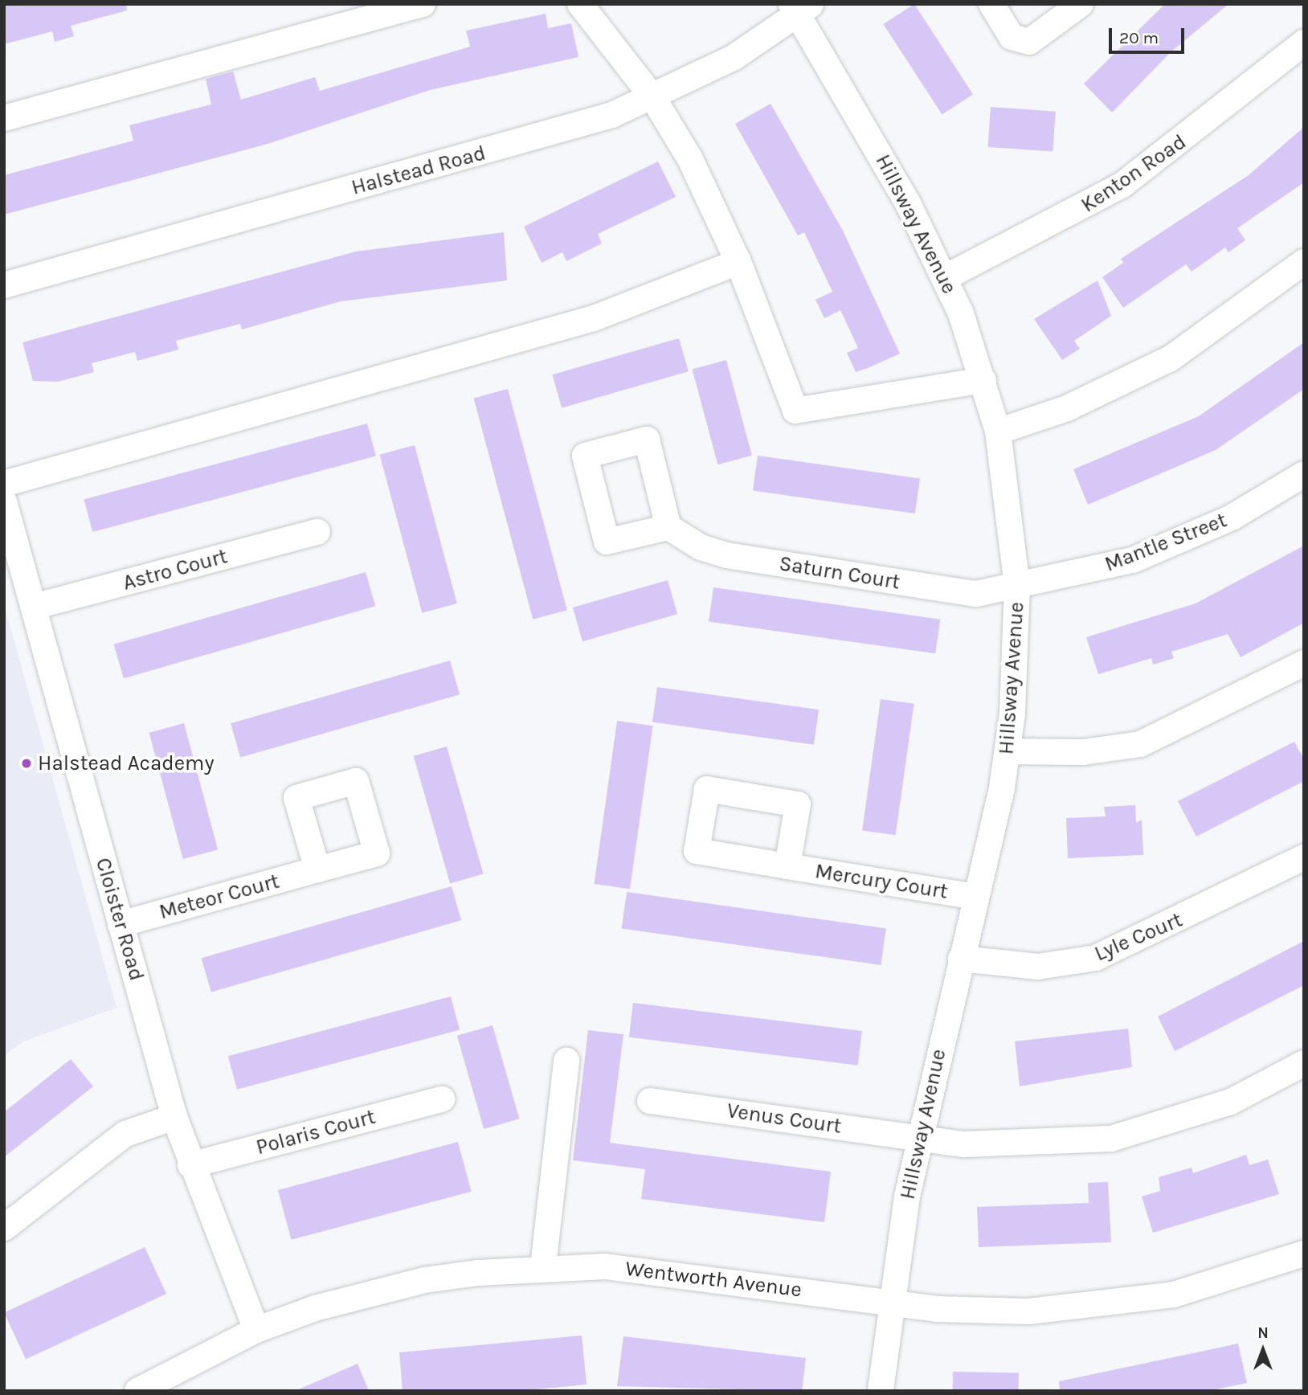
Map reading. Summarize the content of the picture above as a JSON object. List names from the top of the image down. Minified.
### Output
{"streets":{"street":["Halstead Road","Kenton Road","Hillsway Avenue","Mantle Street","Astro Court","Saturn Court","Mercury Court","Meteor Court","Cloister Road","Lyle Court","Venus Court","Polaris Court","Wentworth Avenue"]},"crossings":[["Halstead Road","Hillsway Avenue"],["Kenton Road","Hillsway Avenue"],["Hillsway Avenue","Mantle Street"],["Hillsway Avenue","Saturn Court"],["Hillsway Avenue","Mercury Court"],["Hillsway Avenue","Lyle Court"],["Hillsway Avenue","Venus Court"],["Hillsway Avenue","Wentworth Avenue"],["Mantle Street","Saturn Court"],["Astro Court","Cloister Road"],["Meteor Court","Cloister Road"],["Cloister Road","Polaris Court"],["Cloister Road","Wentworth Avenue"]],"places":["Halstead Academy"],"scale_bar":"20 m","north":"top"}
